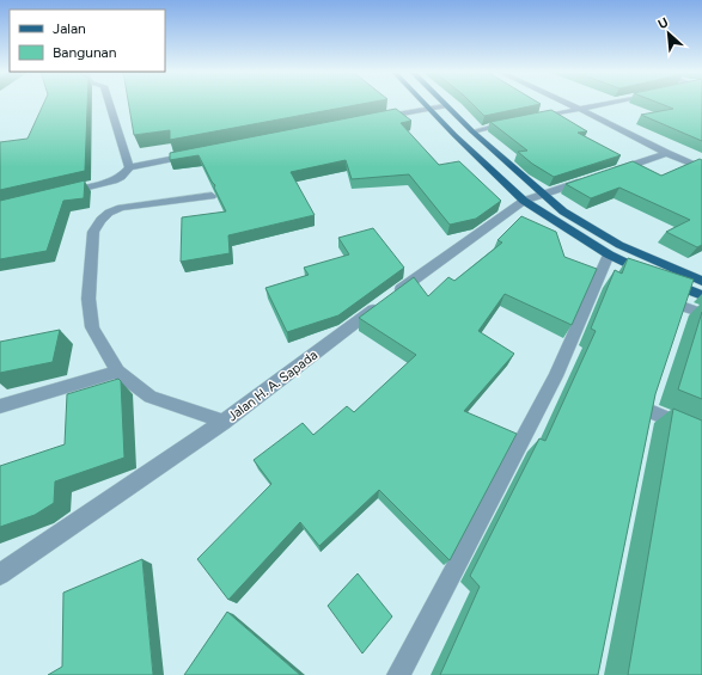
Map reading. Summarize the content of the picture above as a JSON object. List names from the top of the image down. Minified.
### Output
{"streets":{"street":["Jalan H. A. Sapada"]},"legend":["Jalan","Bangunan"],"north":"top left"}
